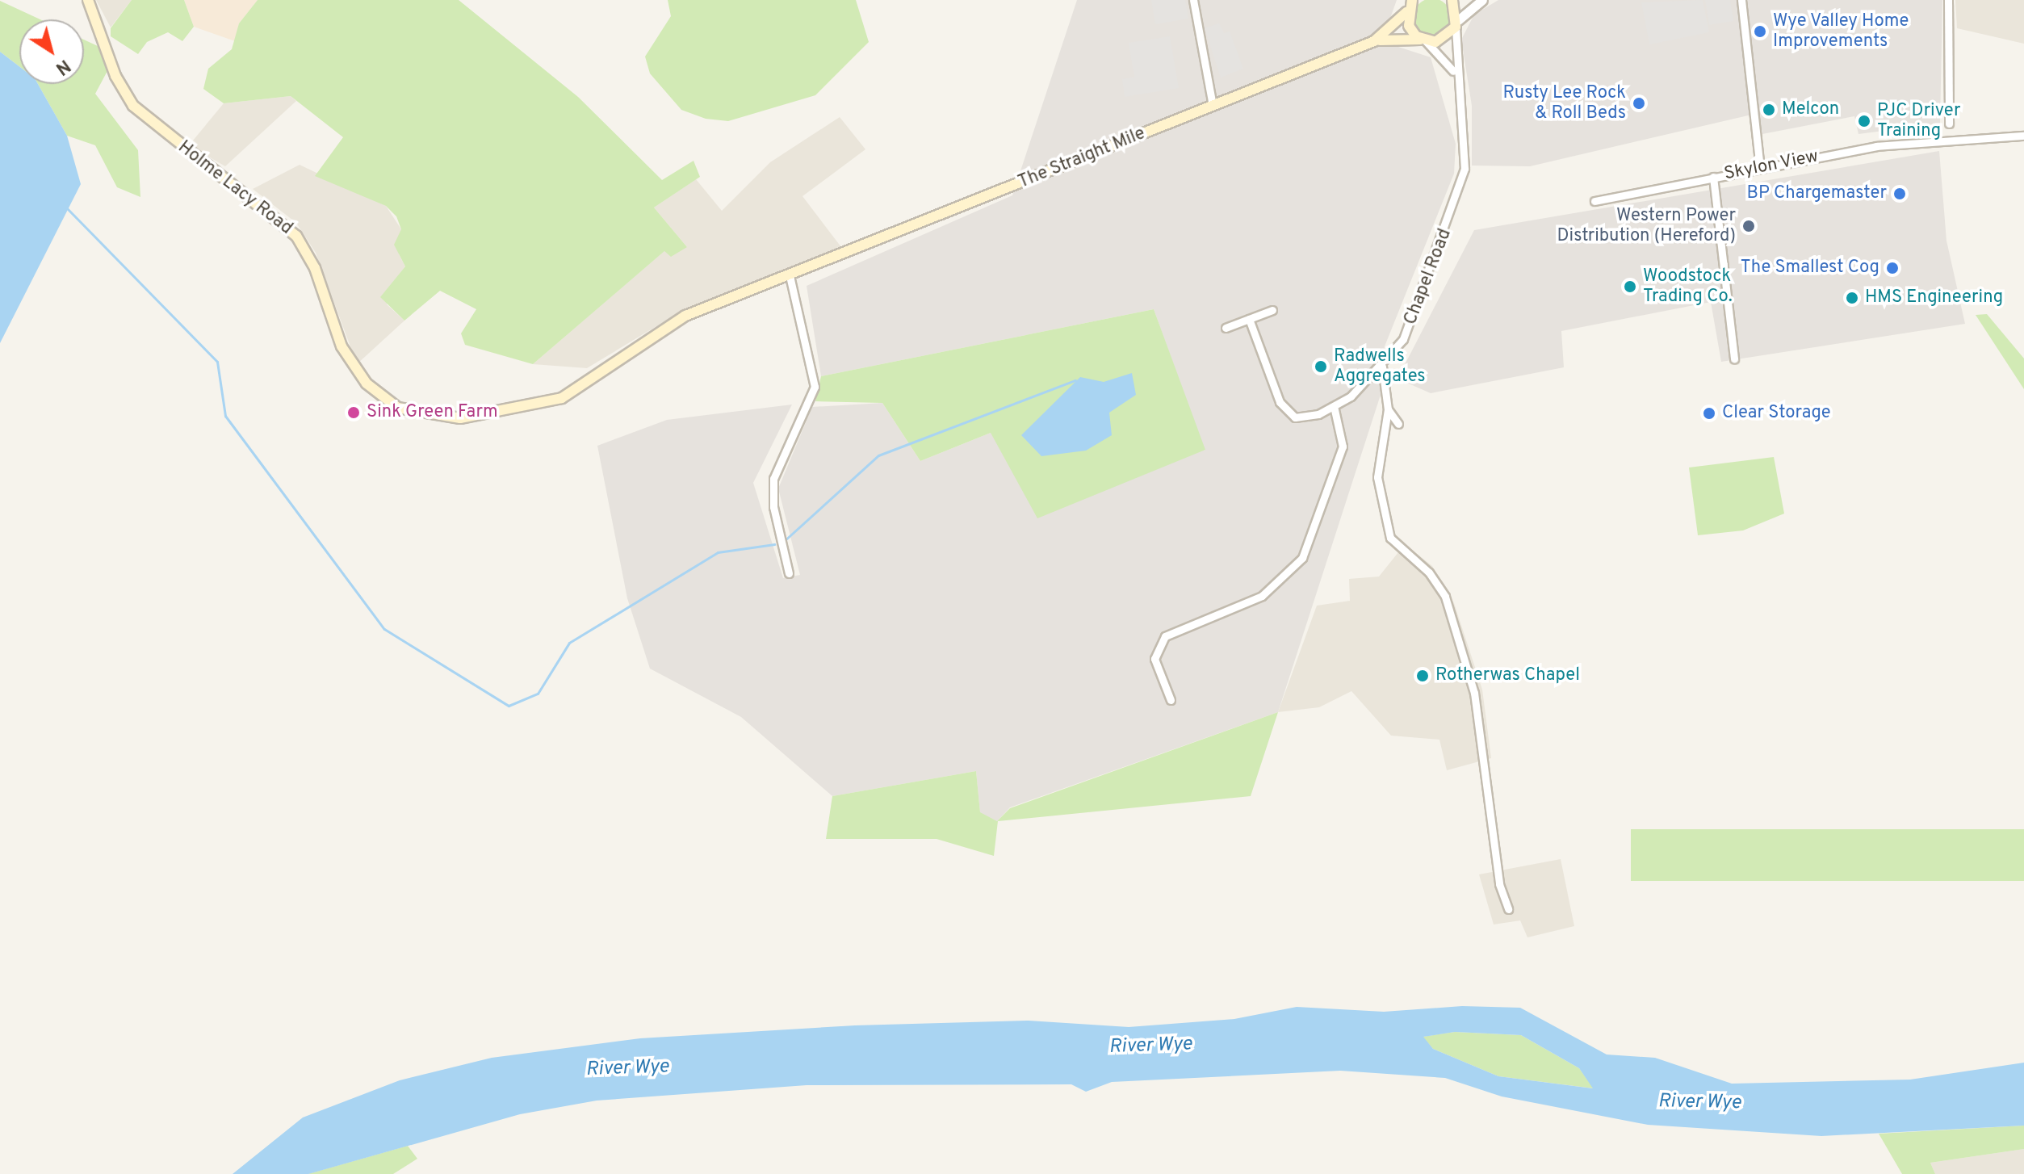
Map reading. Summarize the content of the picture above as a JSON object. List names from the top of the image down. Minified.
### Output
{"streets":{"main road":["The Straight Mile","Holme Lacy Road"],"street":["Skylon View","Chapel Road"]},"crossings":[["The Straight Mile","Holme Lacy Road"],["The Straight Mile","Chapel Road"]],"water":["River Wye"],"places":["Wye Valley Home Improvements","Rusty Lee Rock & Roll Beds","Melcon","PJC Driver Training","BP Chargemaster","Western Power Distribution (Hereford)","The Smallest Cog","Woodstock Trading Co.","HMS Engineering","Radwells Aggregates","Sink Green Farm","Clear Storage","Rotherwas Chapel"],"north":"bottom right"}
